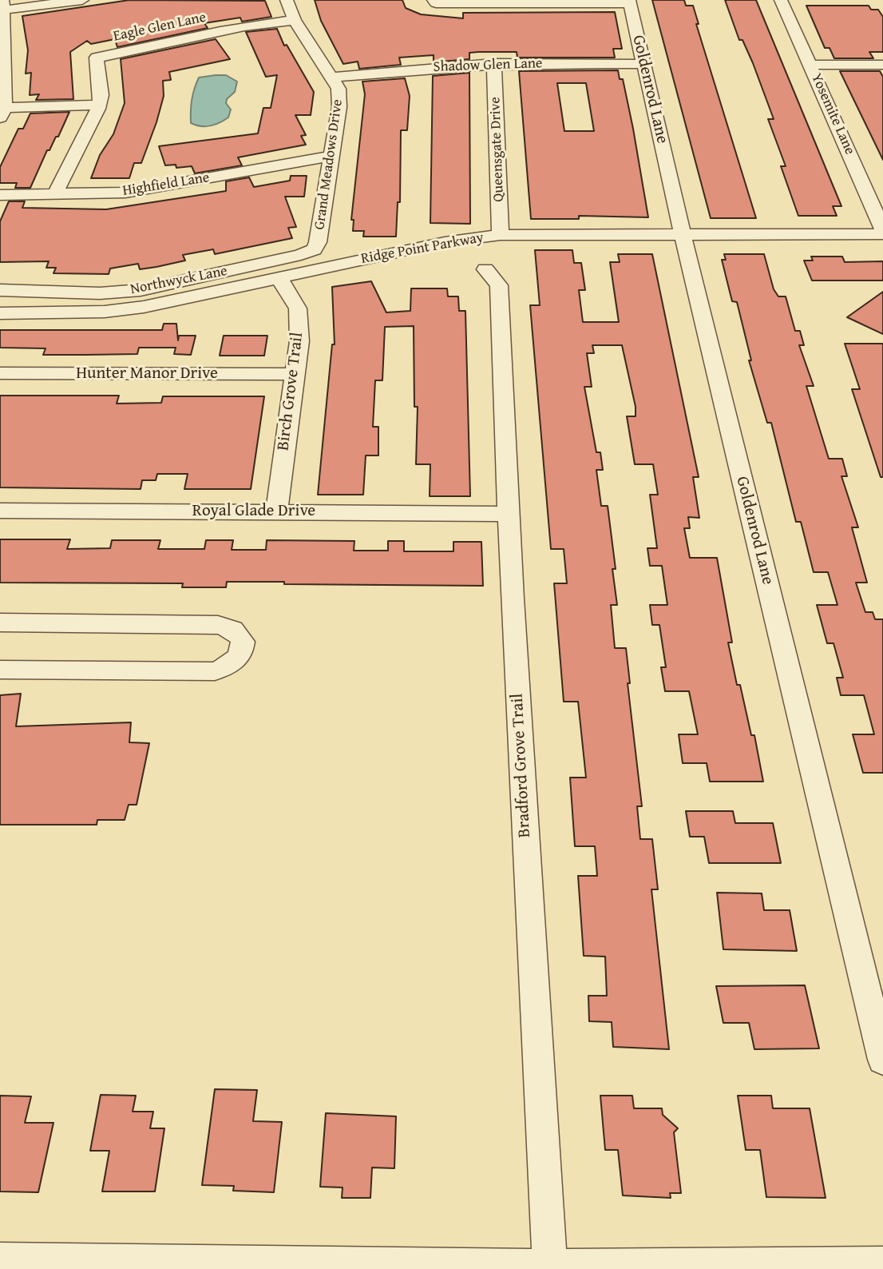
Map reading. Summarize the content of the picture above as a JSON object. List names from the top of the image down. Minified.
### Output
{"streets":{"street":["Eagle Glen Lane","Shadow Glen Lane","Goldenrod Lane","Yosemite Lane","Queensgate Drive","Grand Meadows Drive","Highfield Lane","Ridge Point Parkway","Northwyck Lane","Hunter Manor Drive","Birch Grove Trail","Royal Glade Drive","Bradford Grove Trail"]},"crossings":[["Eagle Glen Lane","Grand Meadows Drive"],["Shadow Glen Lane","Goldenrod Lane"],["Shadow Glen Lane","Queensgate Drive"],["Shadow Glen Lane","Grand Meadows Drive"],["Goldenrod Lane","Ridge Point Parkway"],["Queensgate Drive","Ridge Point Parkway"],["Grand Meadows Drive","Highfield Lane"],["Grand Meadows Drive","Northwyck Lane"],["Ridge Point Parkway","Birch Grove Trail"],["Hunter Manor Drive","Birch Grove Trail"],["Birch Grove Trail","Royal Glade Drive"],["Royal Glade Drive","Bradford Grove Trail"]]}
